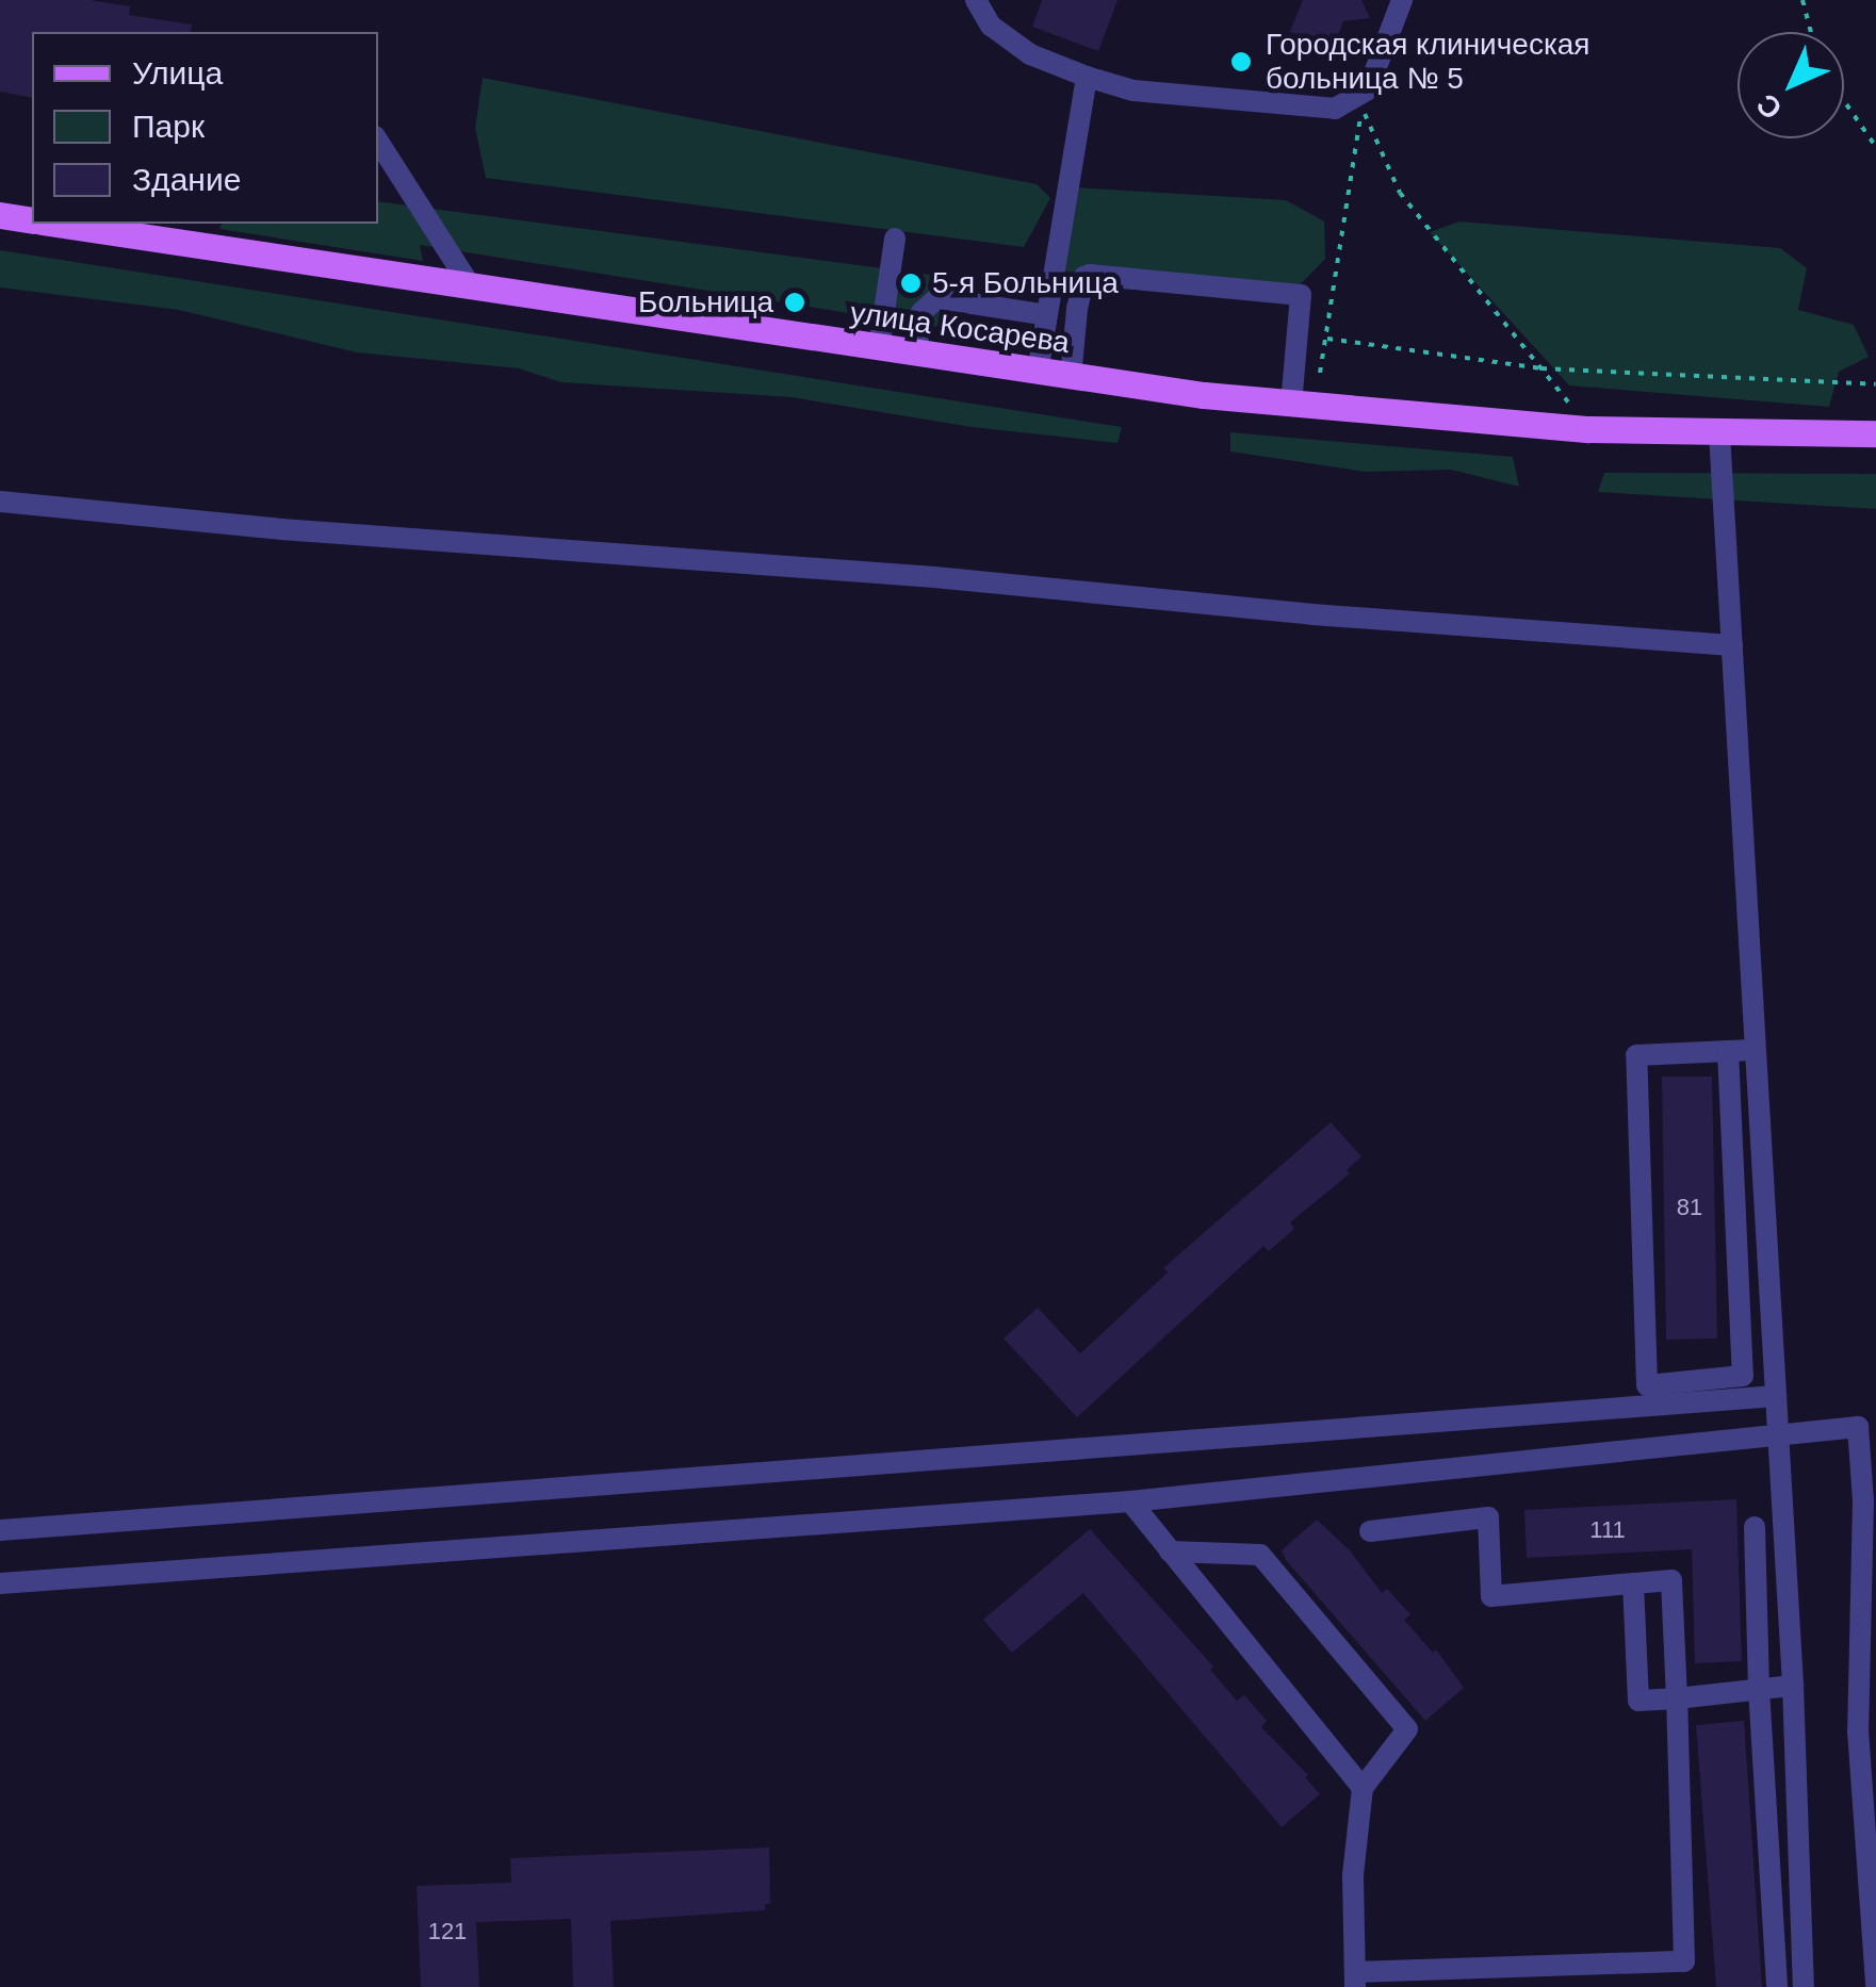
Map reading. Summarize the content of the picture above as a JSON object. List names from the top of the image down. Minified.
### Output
{"streets":{"main road":["улица Косарева"]},"places":["Городская клиническая больница № 5","5-я Больница","Больница"],"house_numbers":["81","111","121"],"legend":["Улица","Парк","Здание"],"north":"bottom left"}
